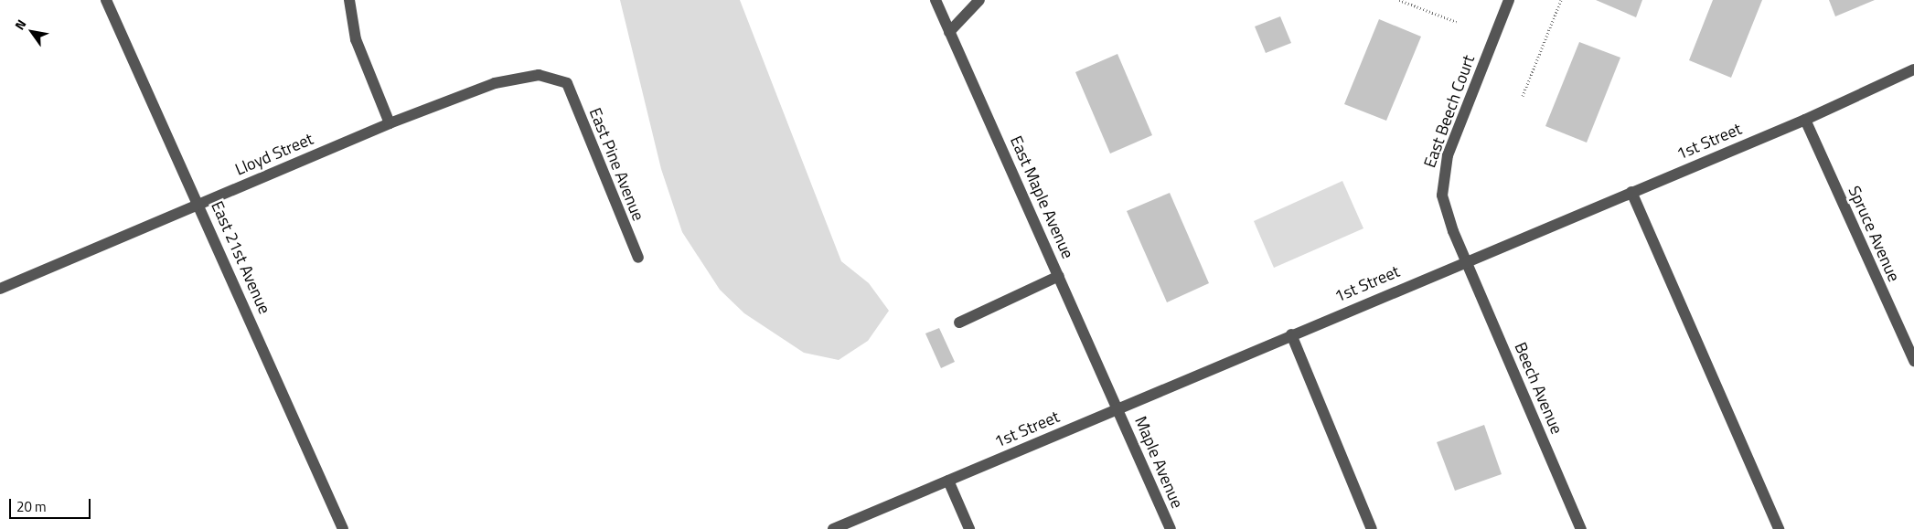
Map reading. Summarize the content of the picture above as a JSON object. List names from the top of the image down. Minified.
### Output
{"streets":{"street":["East Beech Court","1st Street","Lloyd Street","East Pine Avenue","East Maple Avenue","Spruce Avenue","East 21st Avenue","Beech Avenue","Maple Avenue"]},"crossings":[["East Beech Court","1st Street"],["East Beech Court","Beech Avenue"],["1st Street","East Maple Avenue"],["1st Street","Spruce Avenue"],["1st Street","Beech Avenue"],["1st Street","Maple Avenue"],["Lloyd Street","East Pine Avenue"],["Lloyd Street","East 21st Avenue"],["East Maple Avenue","Maple Avenue"]],"scale_bar":"20 m","north":"top left"}
